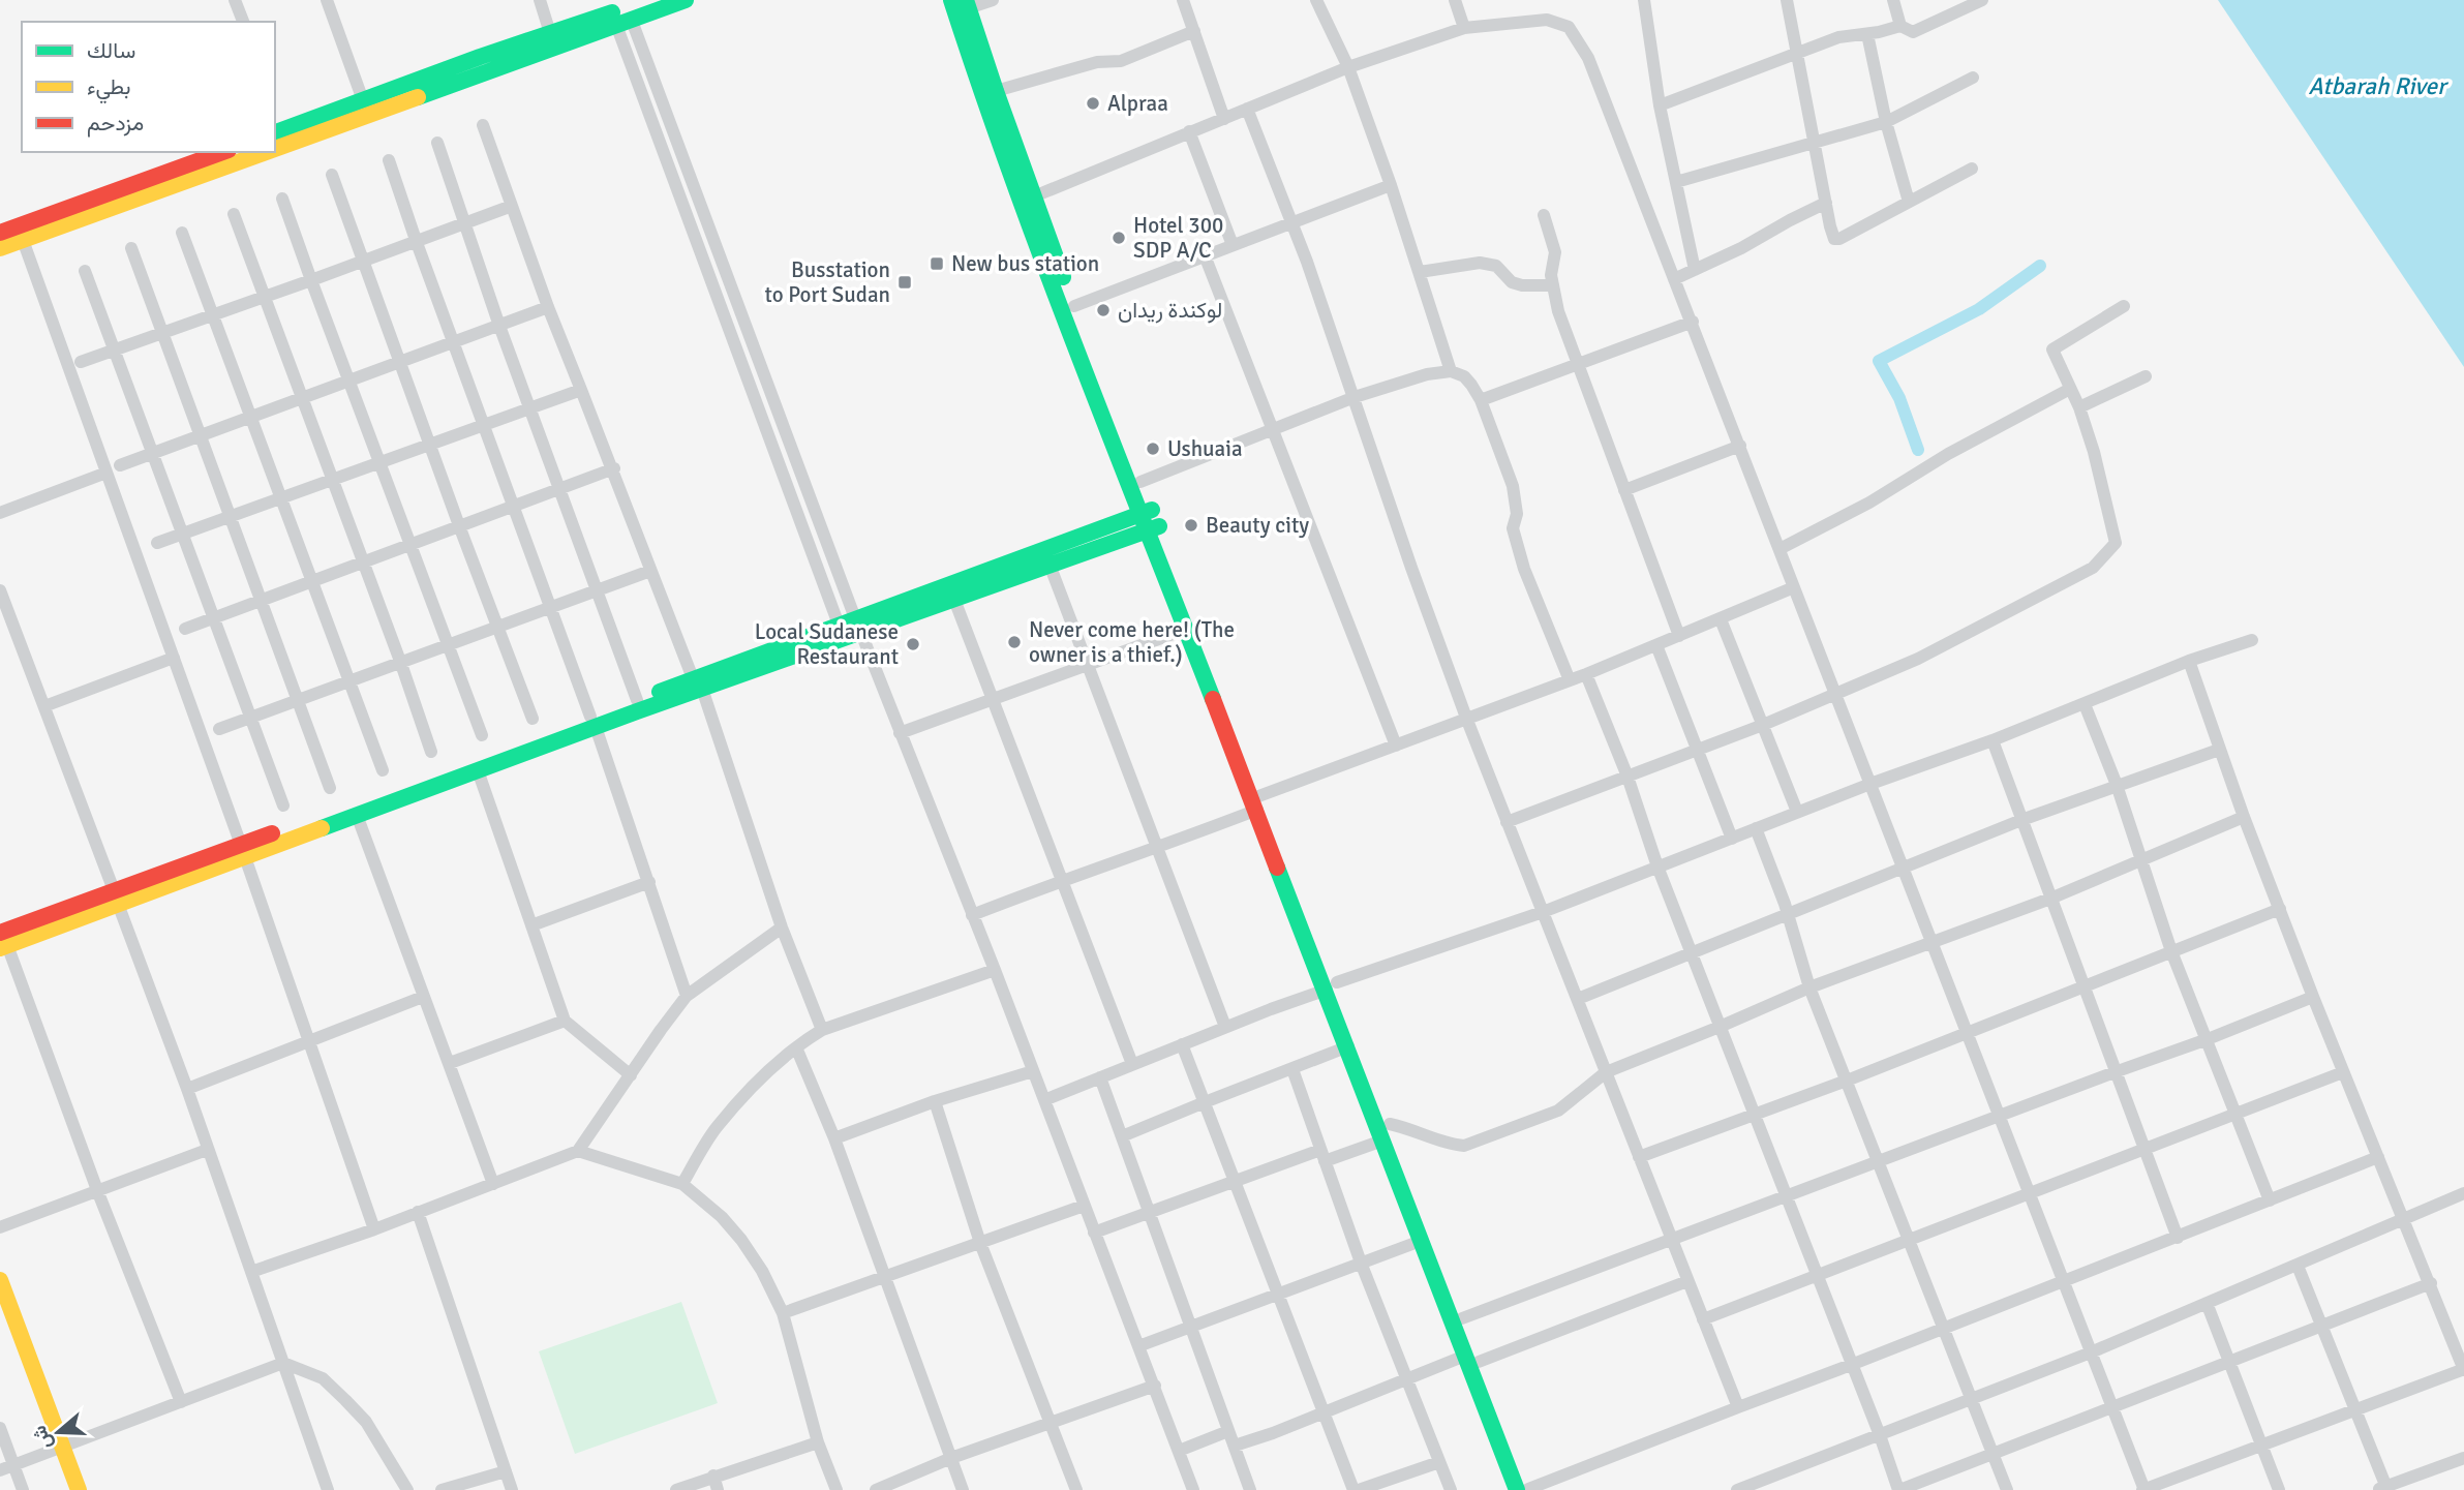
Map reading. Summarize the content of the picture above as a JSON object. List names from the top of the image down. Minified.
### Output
{"water":["Atbarah River"],"places":{"other":["Alpraa","Hotel 300 SDP A/C","لوكندة ريدان","Ushuaia","Beauty city","Never come here! (The owner is a thief.)","Local Sudanese Restaurant"],"transit":["New bus station","Busstation to Port Sudan"]},"legend":["سالك","بطيء","مزدحم"],"north":"left"}
